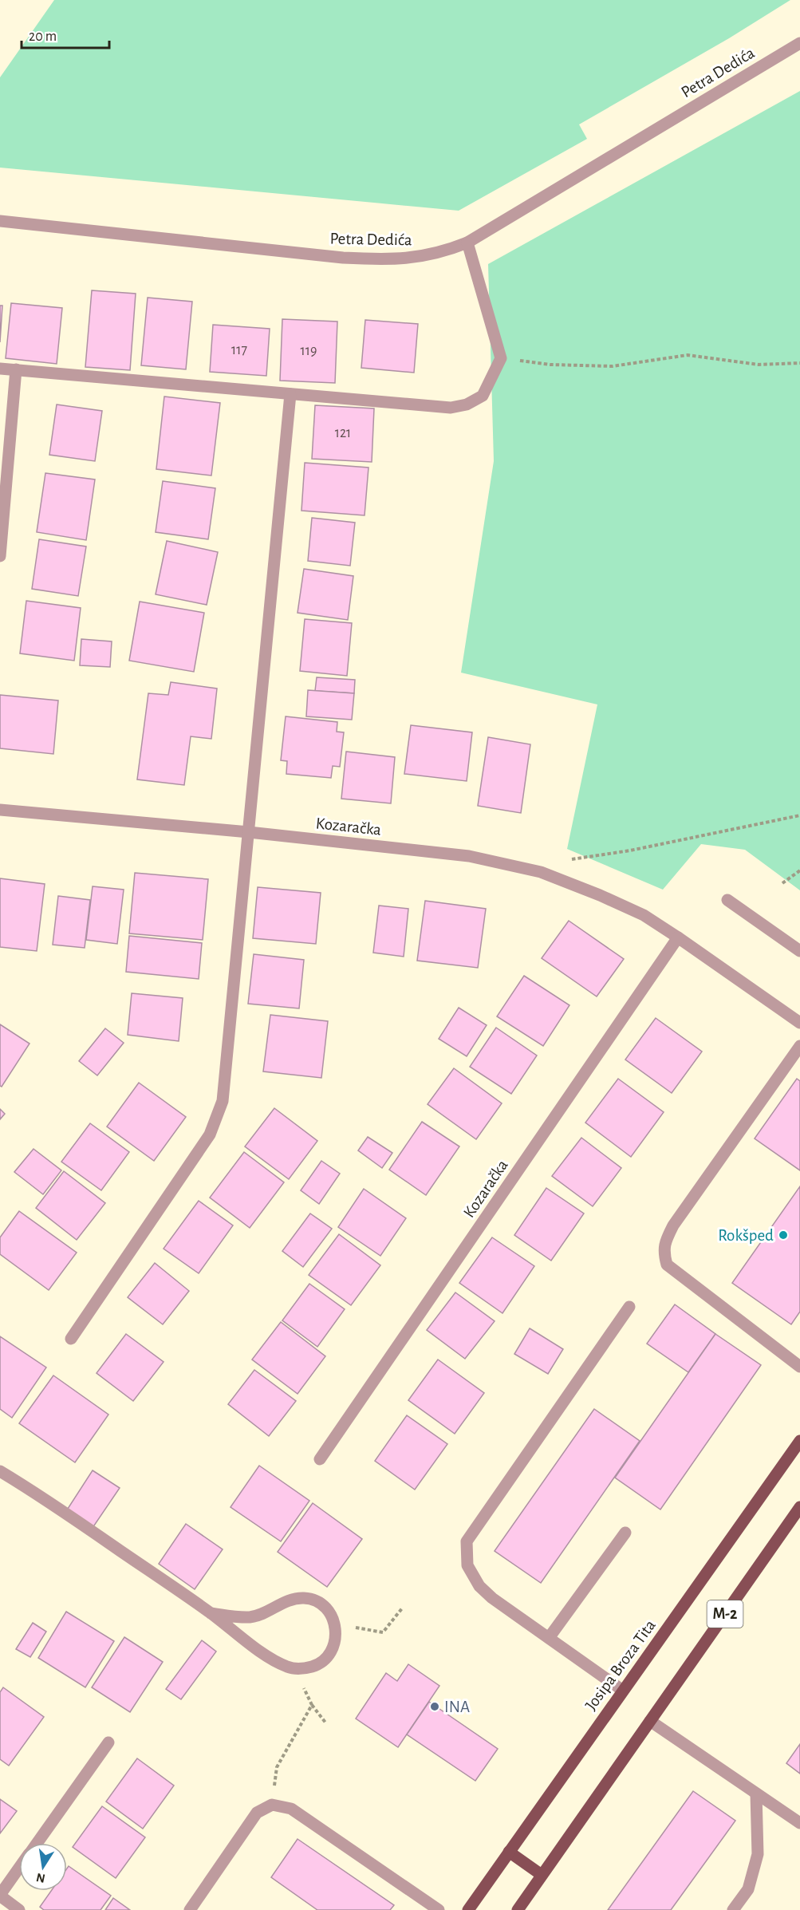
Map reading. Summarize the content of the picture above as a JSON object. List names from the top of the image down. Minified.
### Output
{"streets":{"main road":["M-2","Josipa Broza Tita"],"street":["Petra Dedića","Kozaračka"]},"places":["Rokšped","INA"],"house_numbers":["117","119","121"],"scale_bar":"20 m","north":"bottom"}
